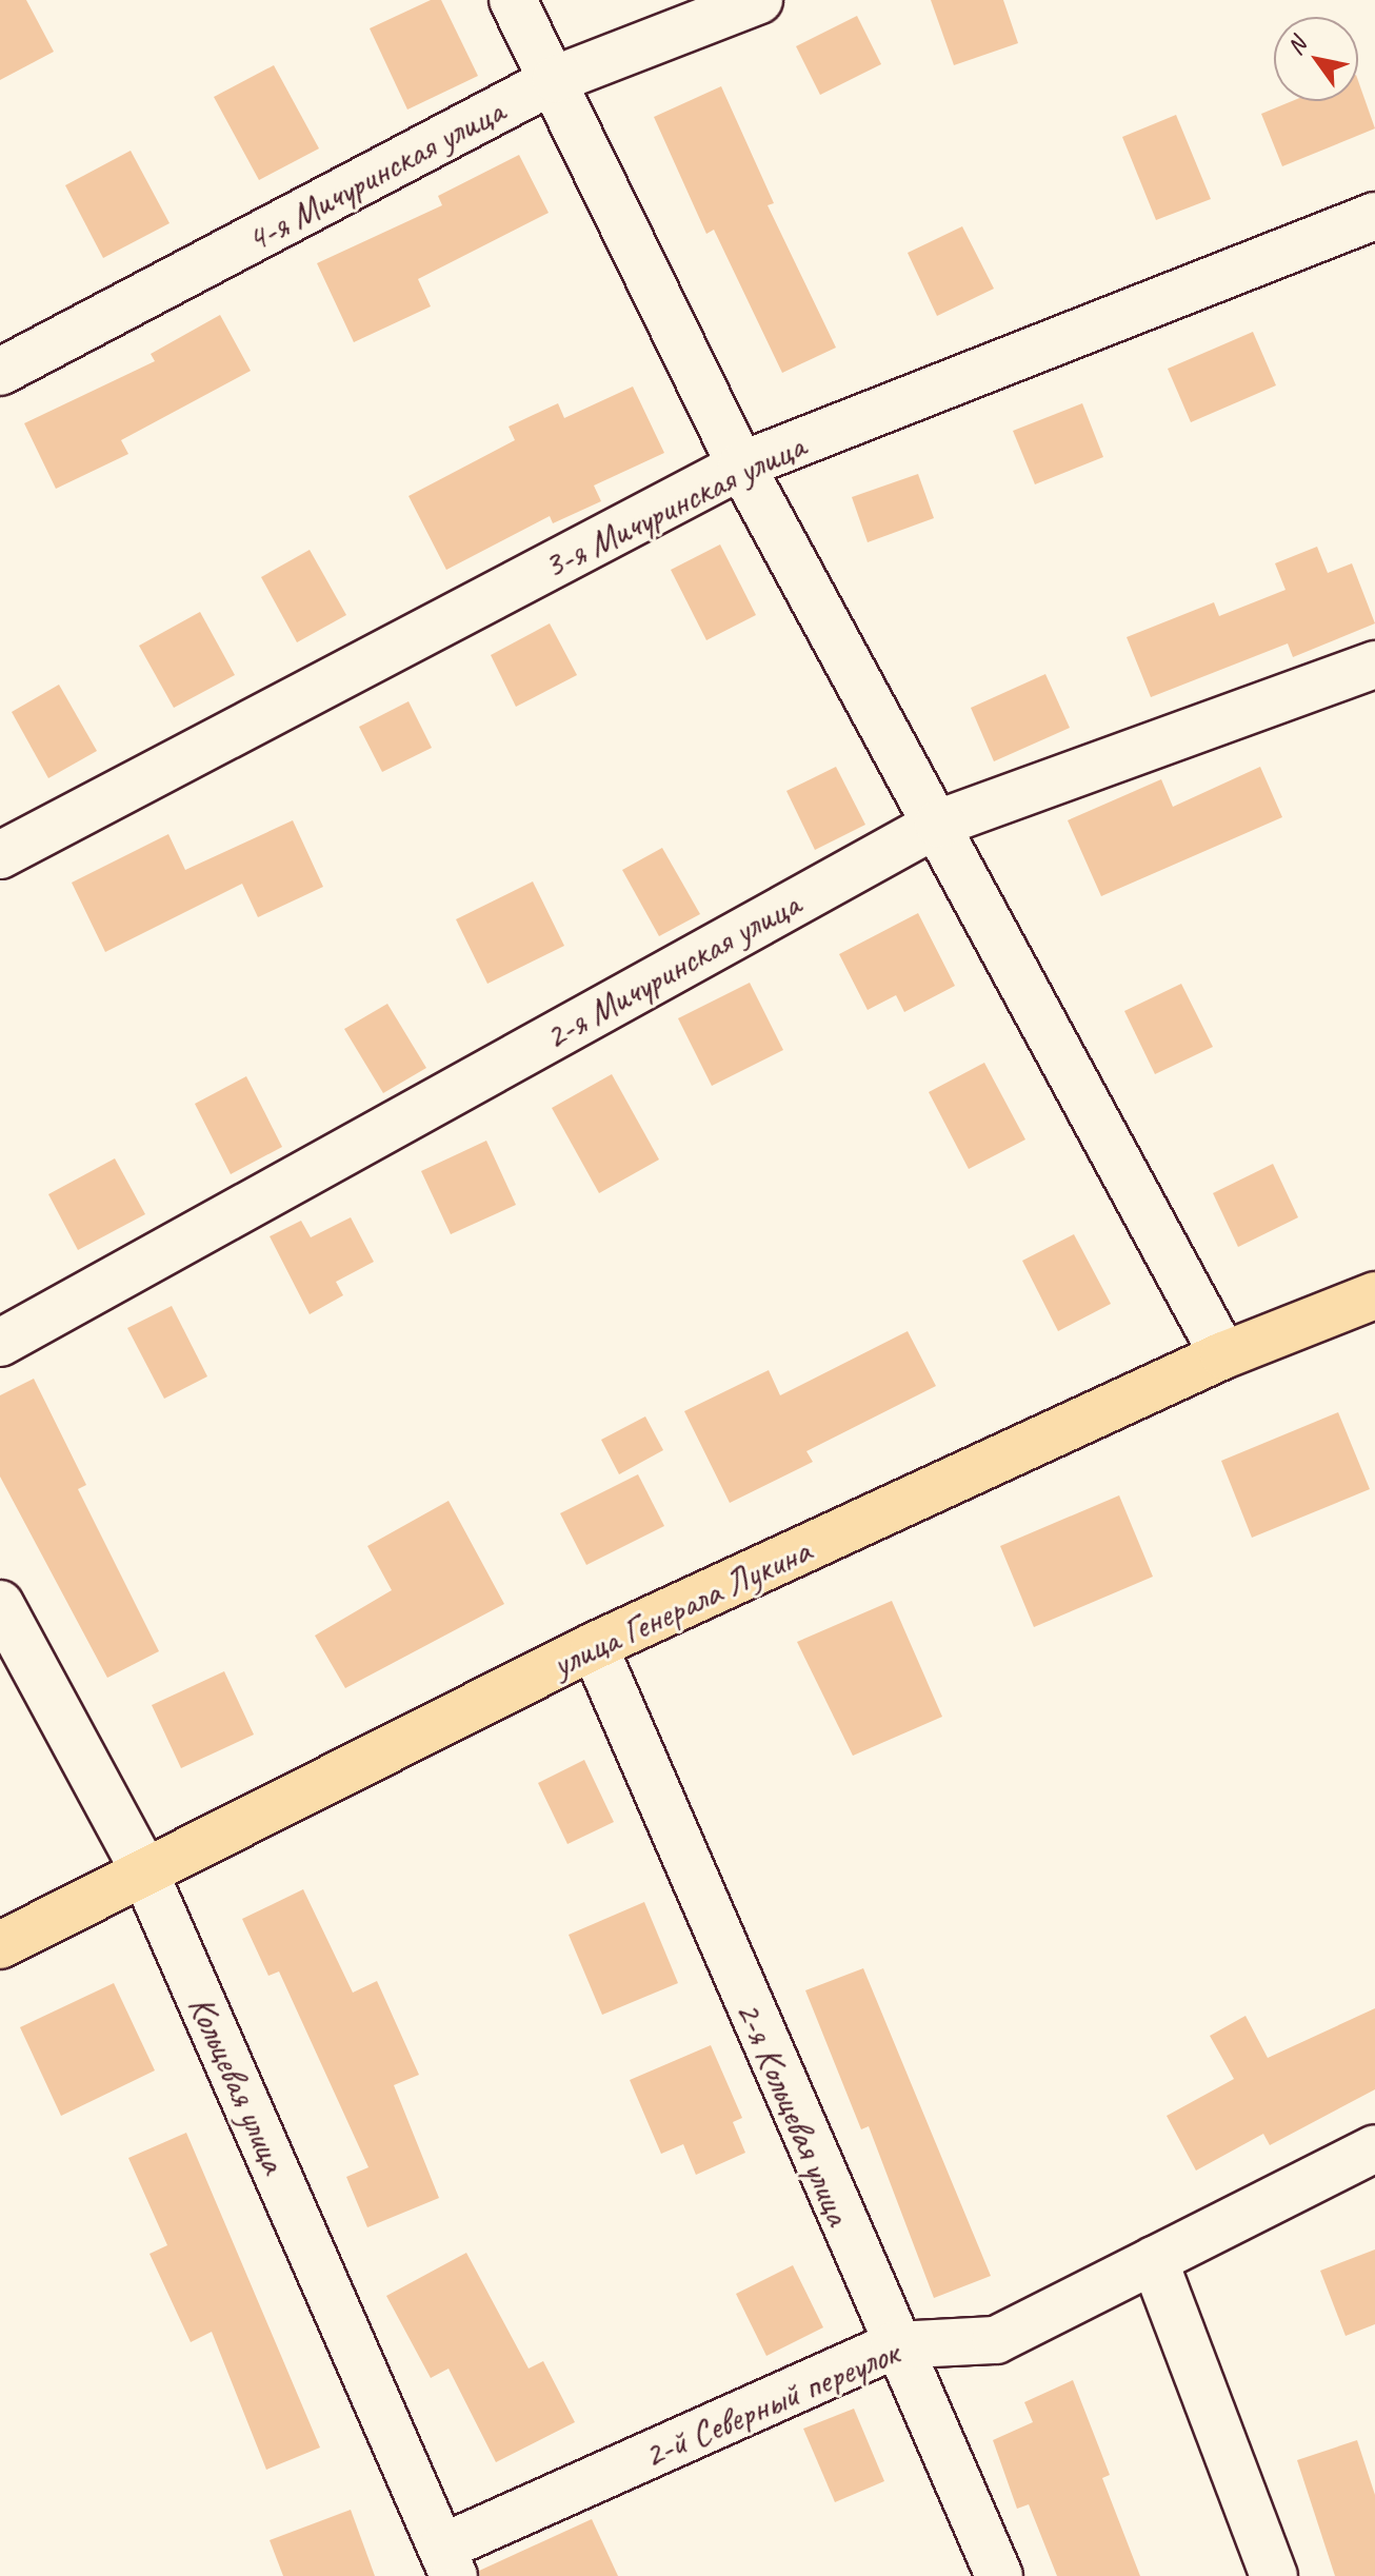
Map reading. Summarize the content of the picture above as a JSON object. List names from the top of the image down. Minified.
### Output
{"streets":{"main road":["улица Генерала Лукина"],"street":["4-я Мичуринская улица","3-я Мичуринская улица","2-я Мичуринская улица","Кольцевая улица","2-я Кольцевая улица","2-й Северный переулок"]},"crossings":[["улица Генерала Лукина","Кольцевая улица"],["улица Генерала Лукина","2-я Кольцевая улица"],["Кольцевая улица","2-й Северный переулок"],["2-я Кольцевая улица","2-й Северный переулок"]],"north":"top left"}
